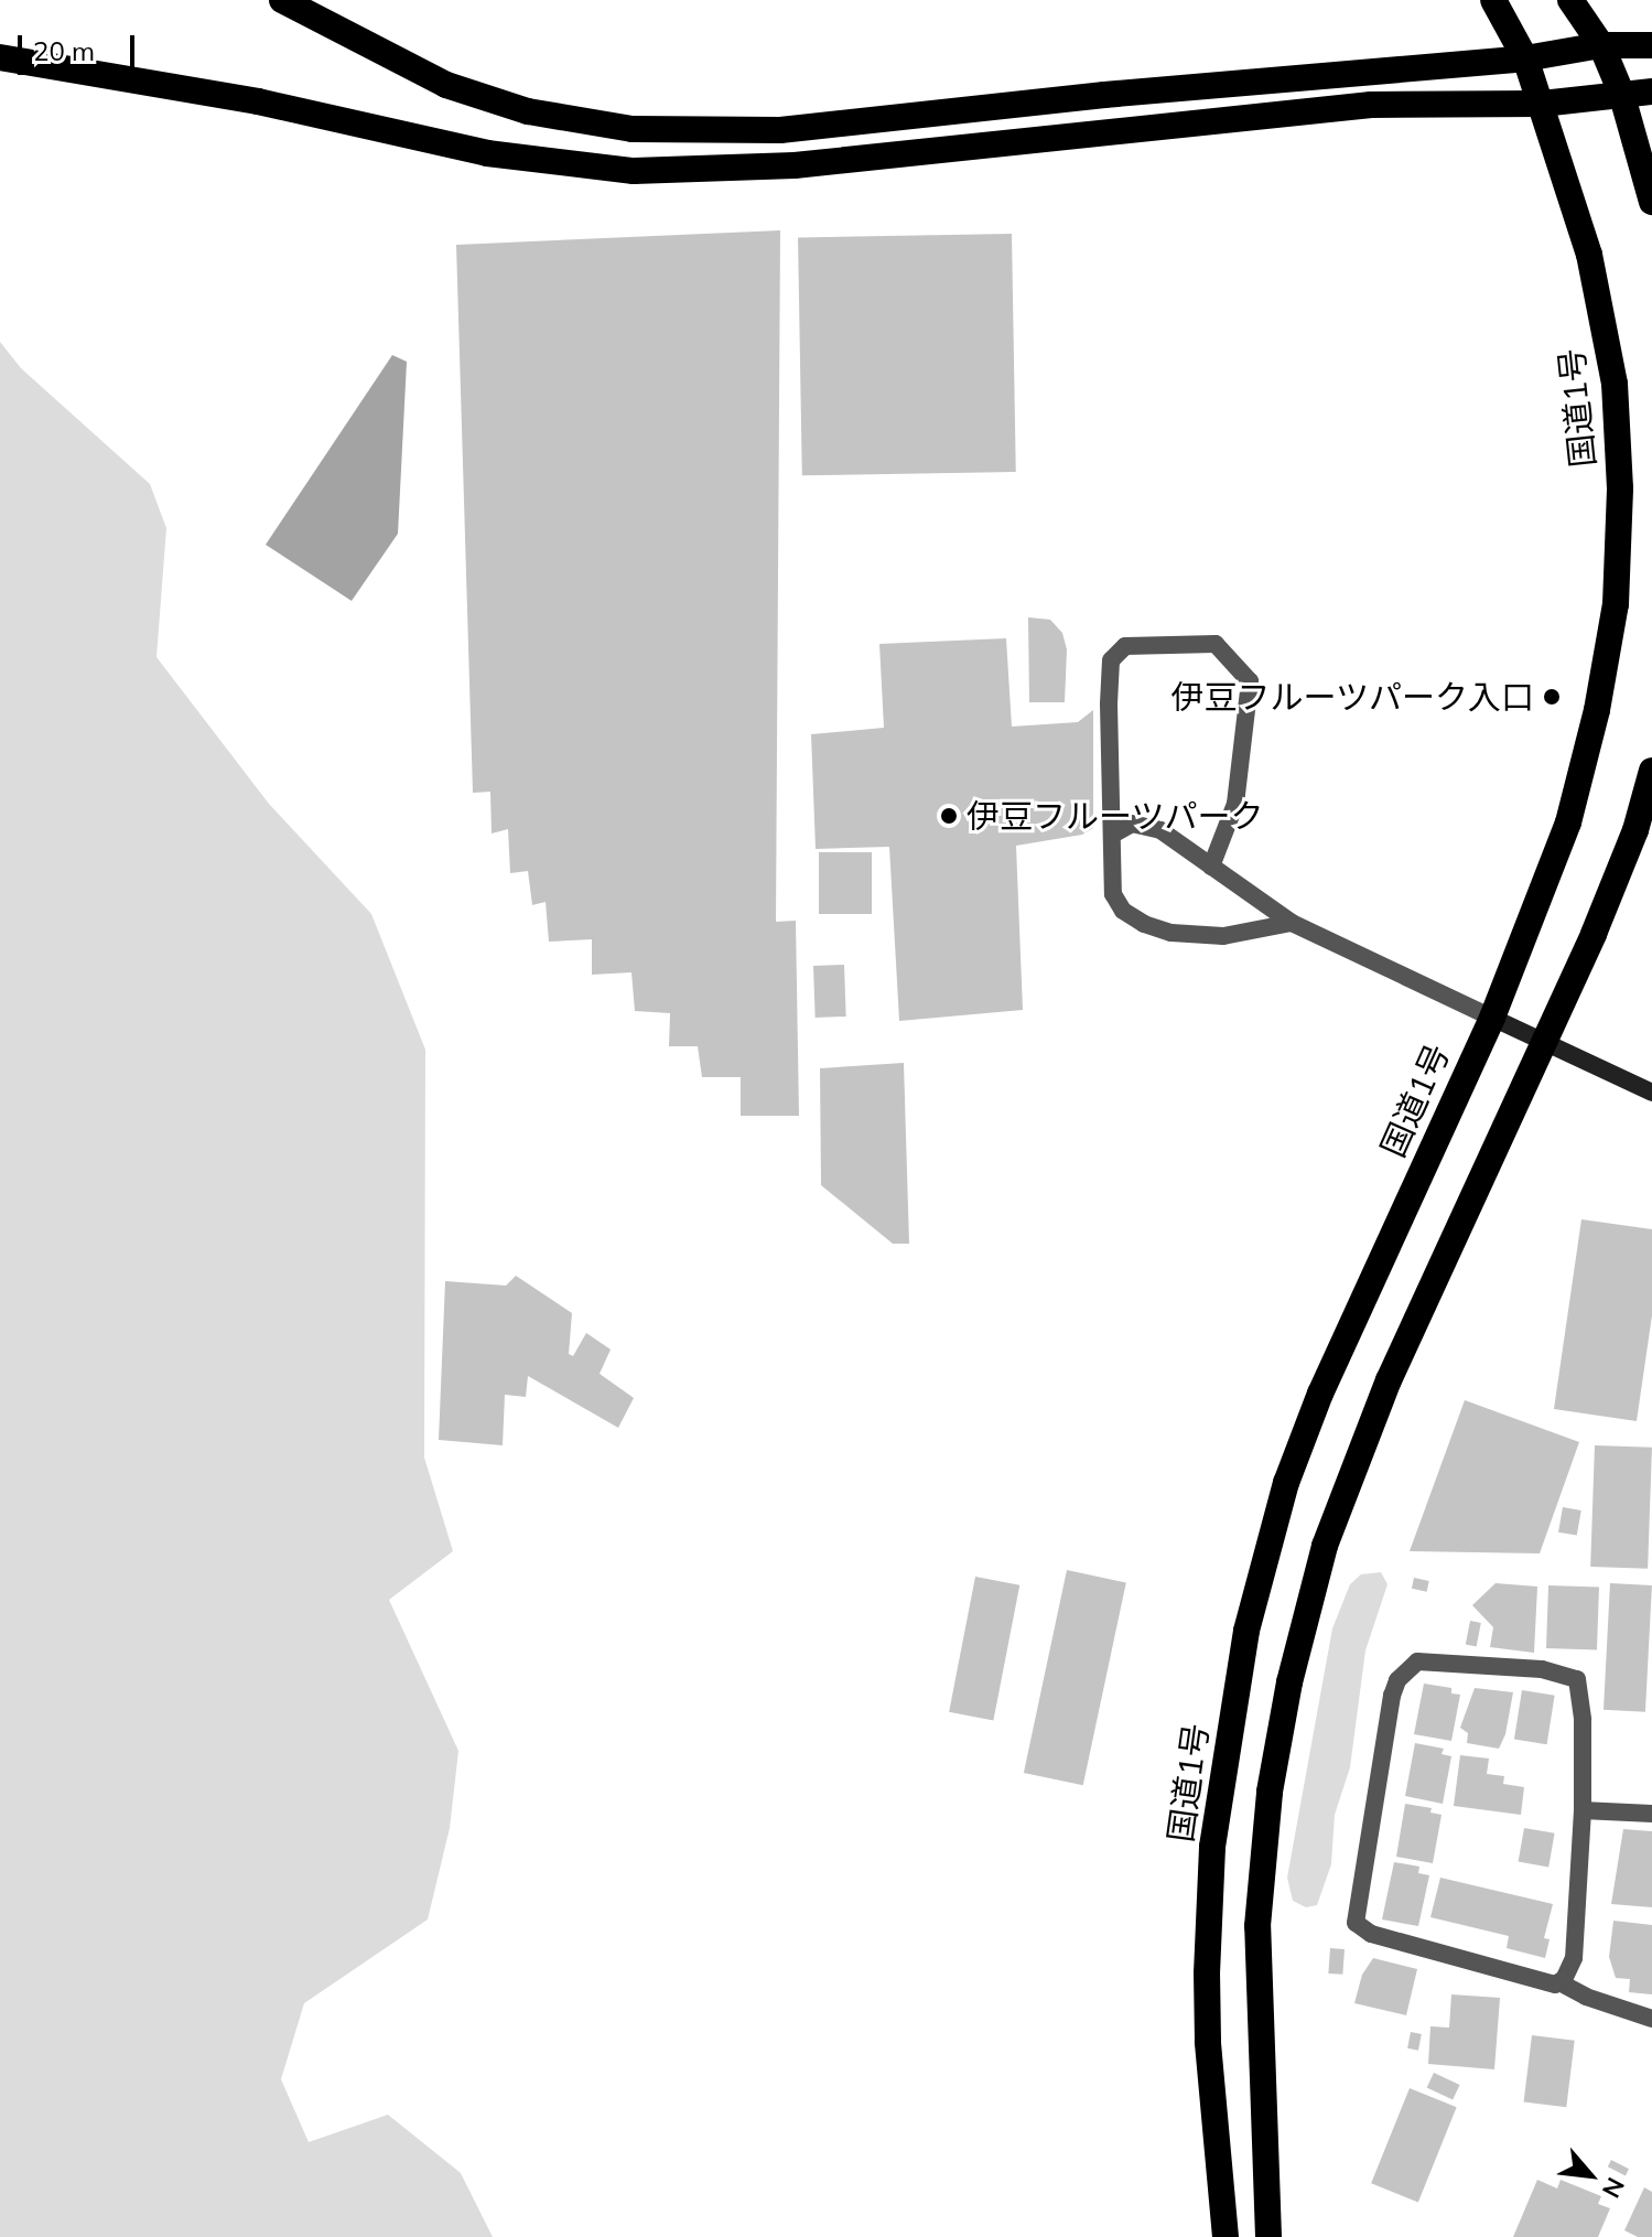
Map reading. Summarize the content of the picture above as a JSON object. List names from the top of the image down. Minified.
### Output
{"streets":{"highway":["国道1号"]},"places":["伊豆フルーツパーク入口","伊豆フルーツパーク"],"scale_bar":"20 m","north":"bottom right"}
